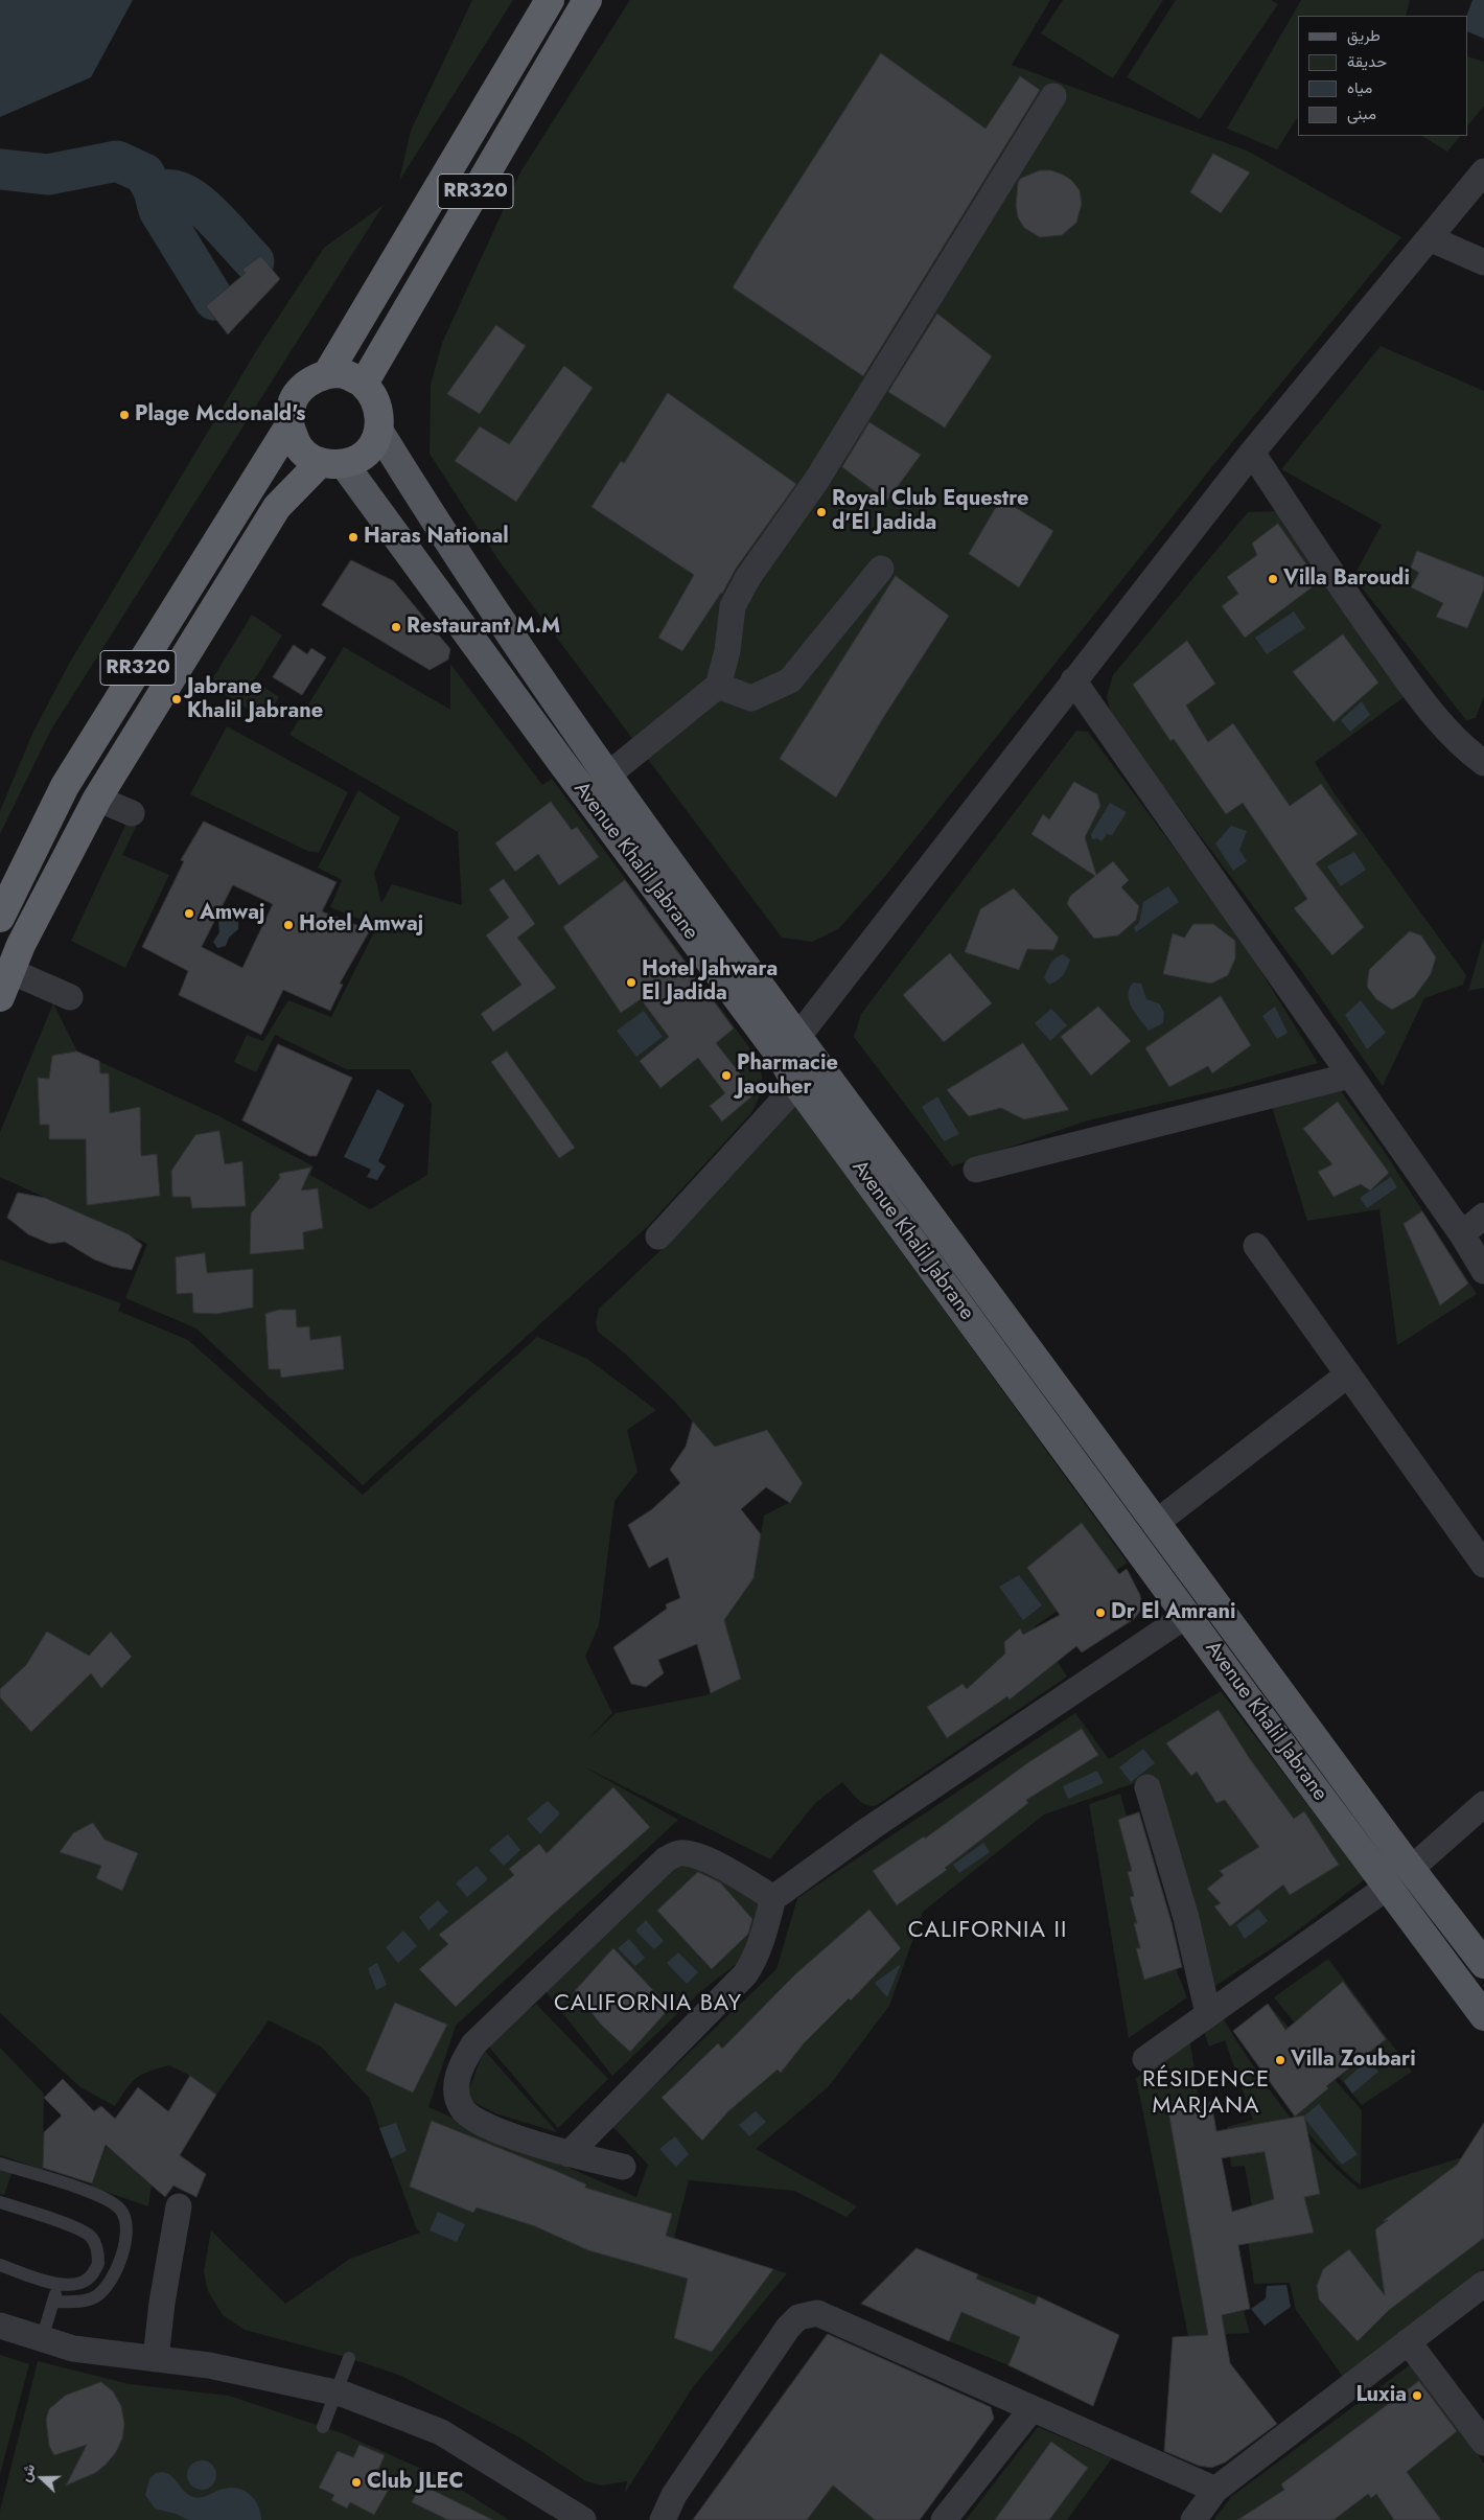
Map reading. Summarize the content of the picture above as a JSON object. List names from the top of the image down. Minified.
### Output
{"streets":{"highway":["RR320"],"main road":["Avenue Khalil Jabrane"]},"crossings":[["RR320","Avenue Khalil Jabrane"]],"districts":["CALIFORNIA II","CALIFORNIA BAY","RÉSIDENCE MARJANA"],"places":["Plage Mcdonald's","Royal Club Equestre d'El Jadida","Haras National","Villa Baroudi","Restaurant M.M","Jabrane Khalil Jabrane","Amwaj","Hotel Amwaj","Hotel Jahwara El Jadida","Pharmacie Jaouher","Dr El Amrani","Villa Zoubari","Luxia","Club JLEC"],"legend":["طريق","حديقة","مياه","مبنى"],"north":"left"}
